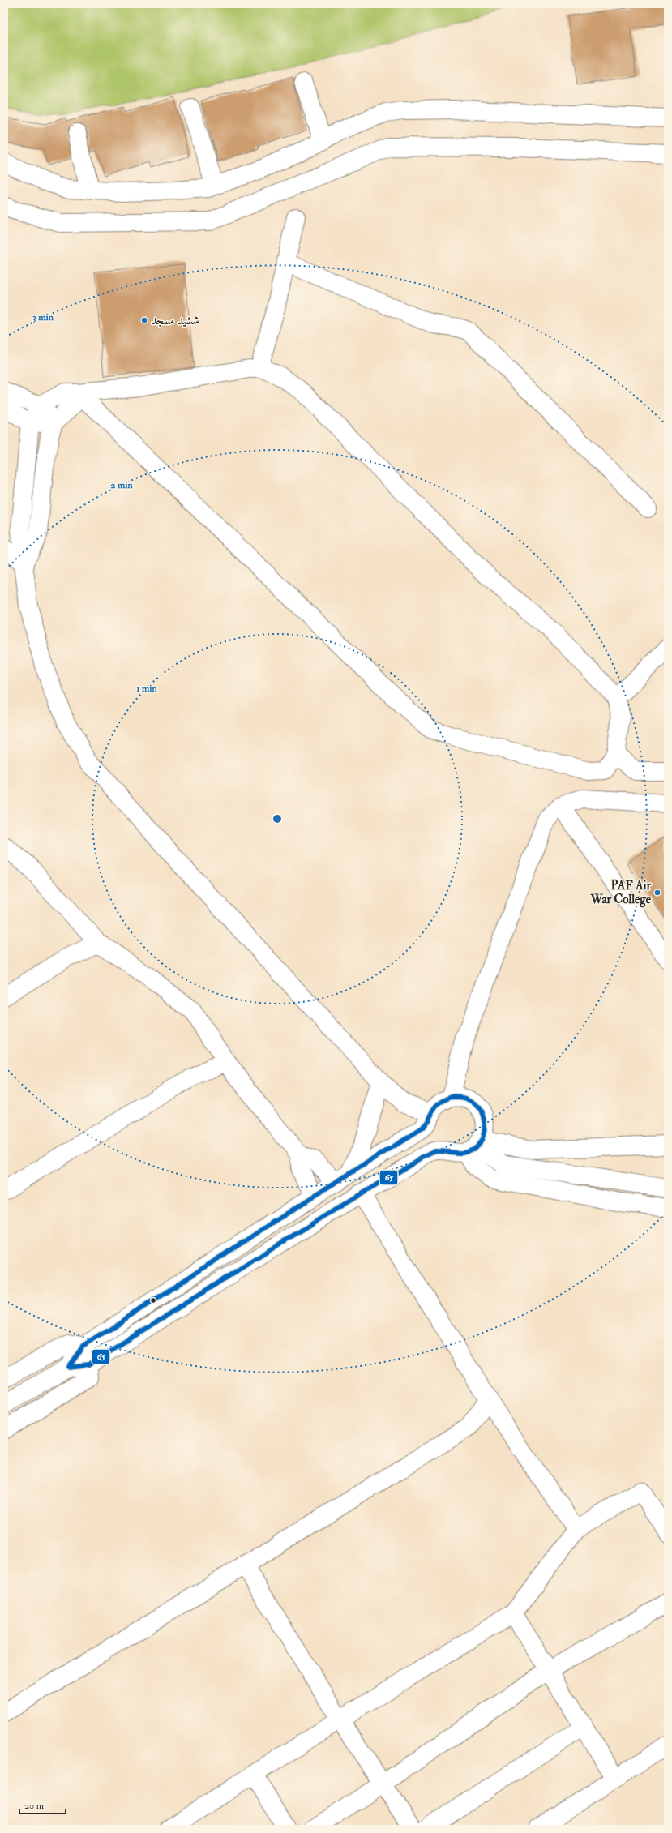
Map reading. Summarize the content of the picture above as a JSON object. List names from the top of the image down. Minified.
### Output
{"places":["ششید مسجد","PAF Air War College"],"lines":["transit line 65"],"scale_bar":"20 m","rings":["3 min","2 min","1 min"]}
